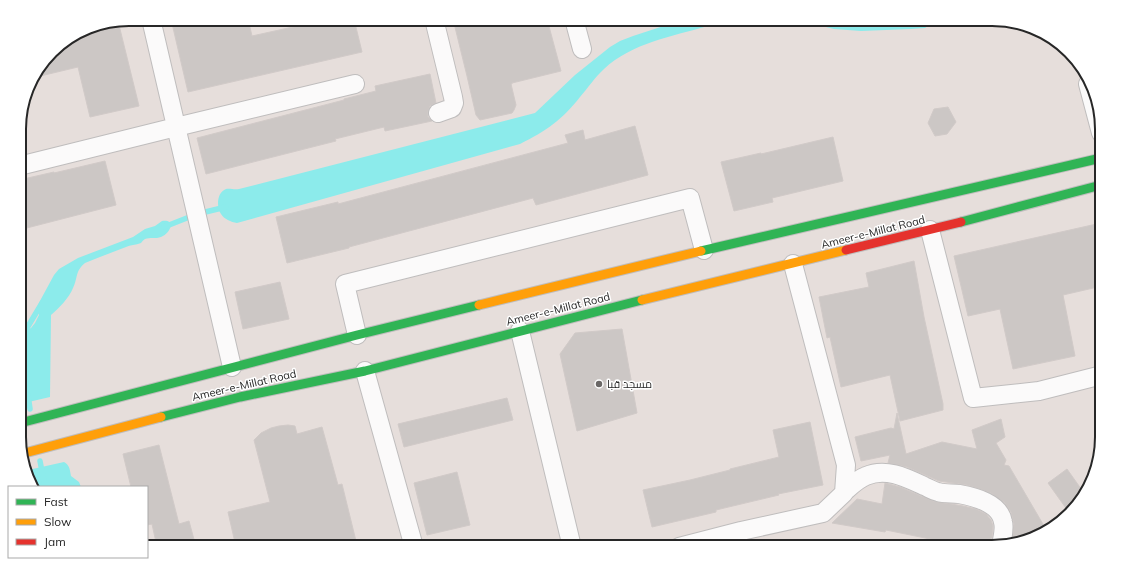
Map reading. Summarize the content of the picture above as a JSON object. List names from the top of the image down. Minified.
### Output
{"streets":{"main road":["Ameer-e-Millat Road"]},"places":["مسجد قبا"],"legend":["Fast","Slow","Jam"]}
